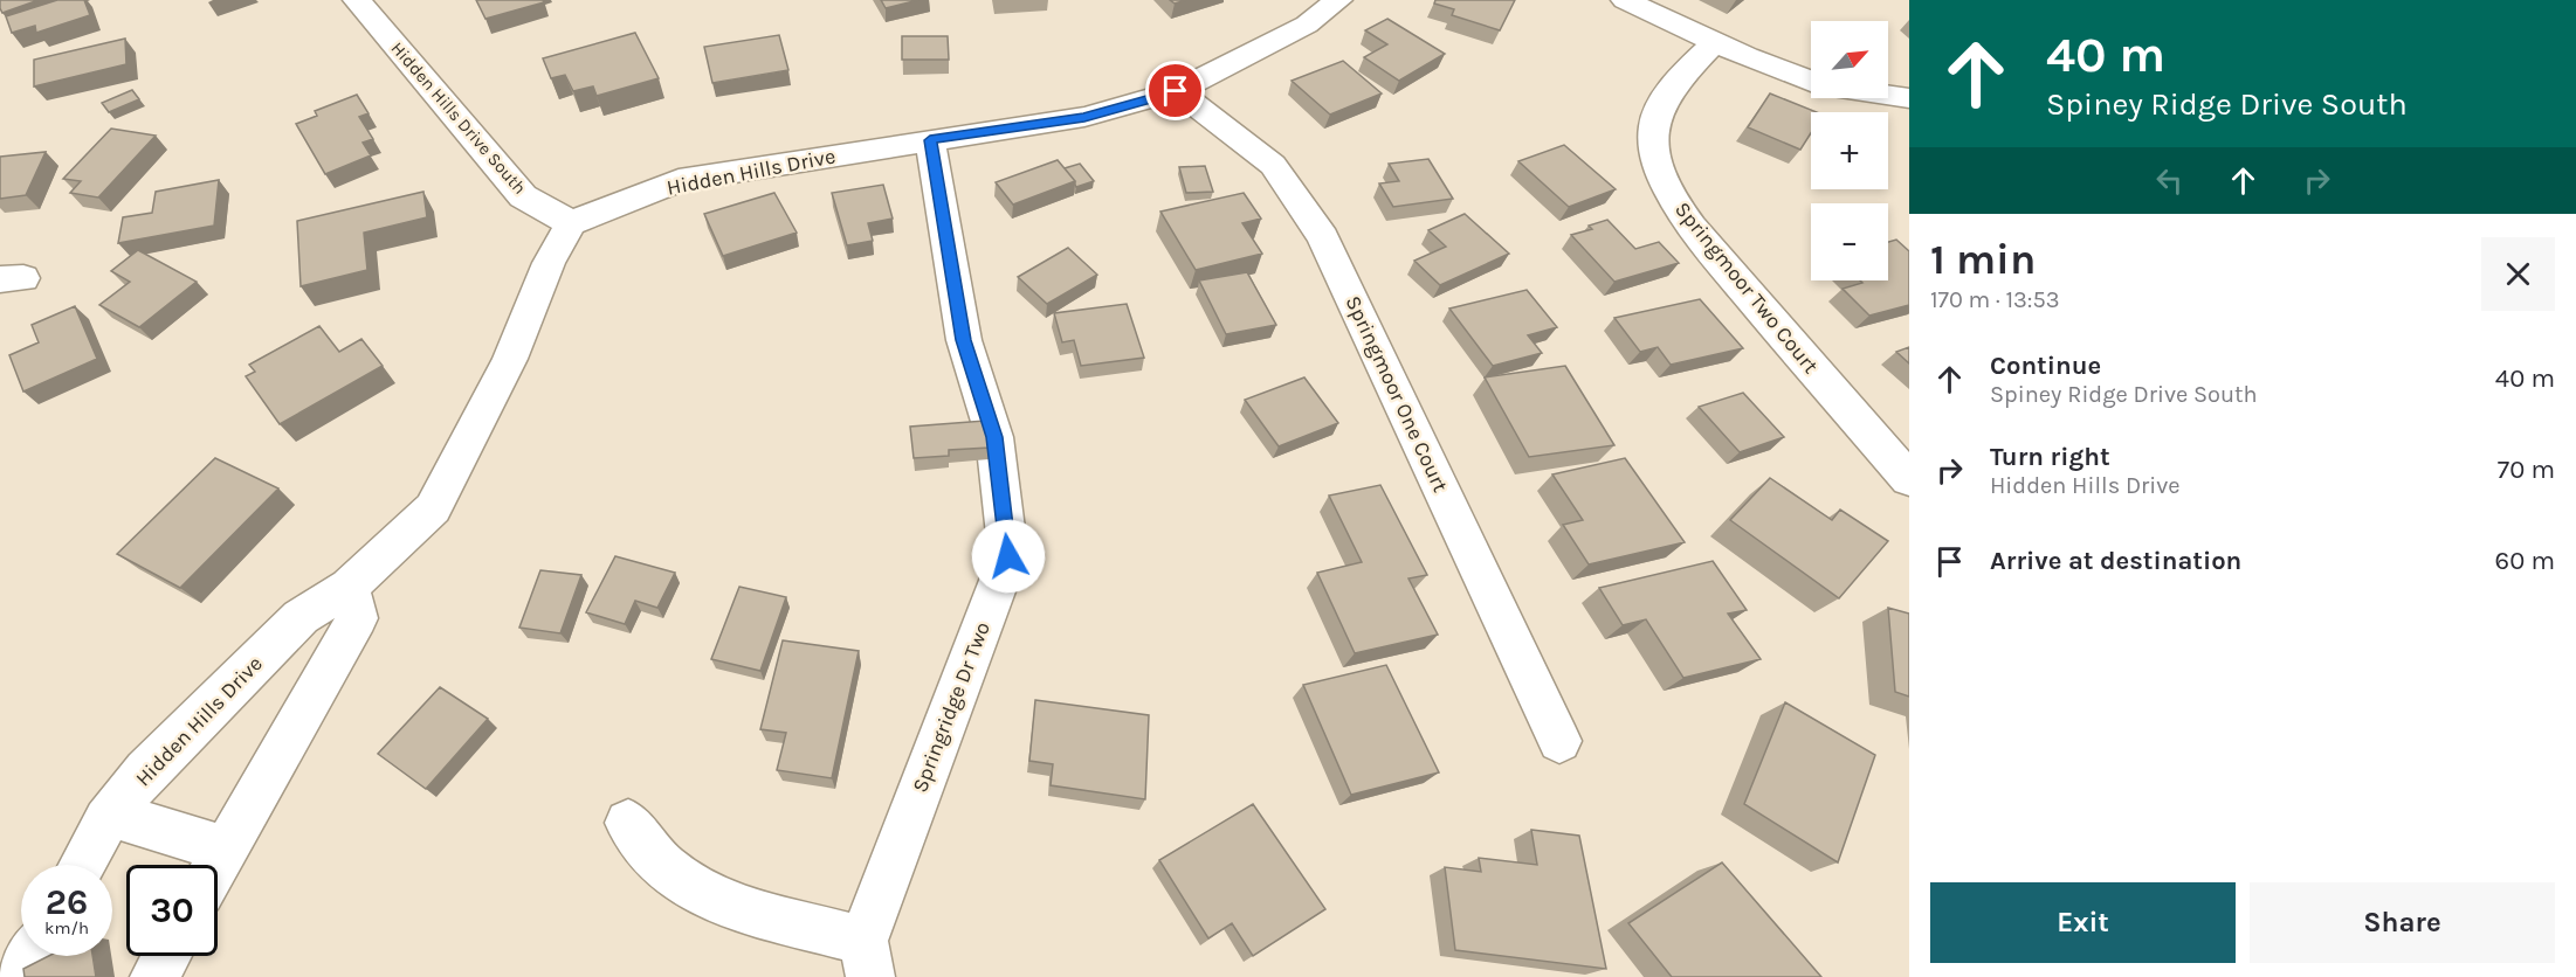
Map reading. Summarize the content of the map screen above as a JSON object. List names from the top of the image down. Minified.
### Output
{"streets":{"street":["Hidden Hills Drive South","Hidden Hills Drive","Springmoor Two Court","Springmoor One Court","Springridge Dr Two"]},"crossings":[["Hidden Hills Drive South","Hidden Hills Drive"],["Hidden Hills Drive","Springmoor One Court"],["Hidden Hills Drive","Springridge Dr Two"]],"north":"top right","page":{"turn":["40 m","Spiney Ridge Drive South"],"map_buttons":["+","−"],"heading":["1 min","170 m · 13:53"],"list":[{"name":"Continue","note":"Spiney Ridge Drive South","value":"40 m"},{"name":"Turn right","note":"Hidden Hills Drive","value":"70 m"},{"name":"Arrive at destination","value":"60 m"}],"speed":"26 km/h","limit":"30","buttons":["Exit","Share"]}}
